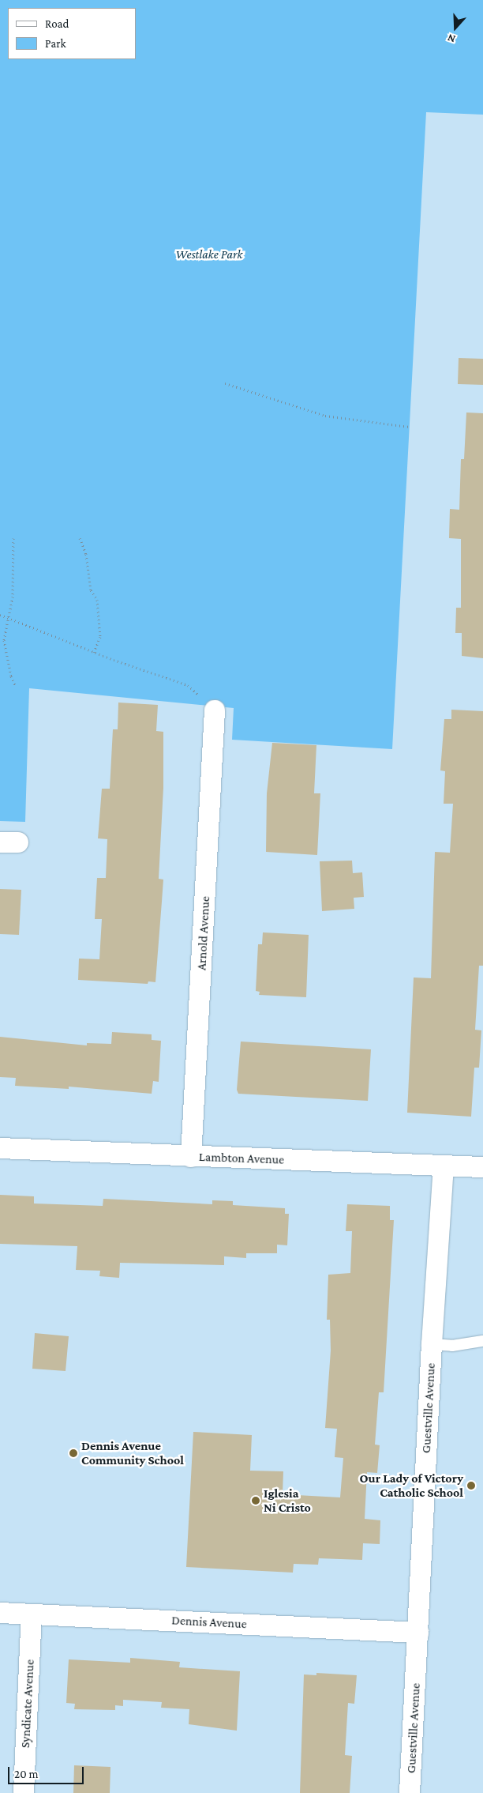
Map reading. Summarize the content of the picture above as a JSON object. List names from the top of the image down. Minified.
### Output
{"streets":{"street":["Arnold Avenue","Lambton Avenue","Guestville Avenue","Dennis Avenue","Syndicate Avenue"]},"crossings":[["Arnold Avenue","Lambton Avenue"],["Lambton Avenue","Guestville Avenue"],["Guestville Avenue","Dennis Avenue"],["Dennis Avenue","Syndicate Avenue"]],"parks":["Westlake Park"],"places":["Dennis Avenue Community School","Our Lady of Victory Catholic School","Iglesia Ni Cristo"],"legend":["Road","Park"],"scale_bar":"20 m","north":"bottom"}
